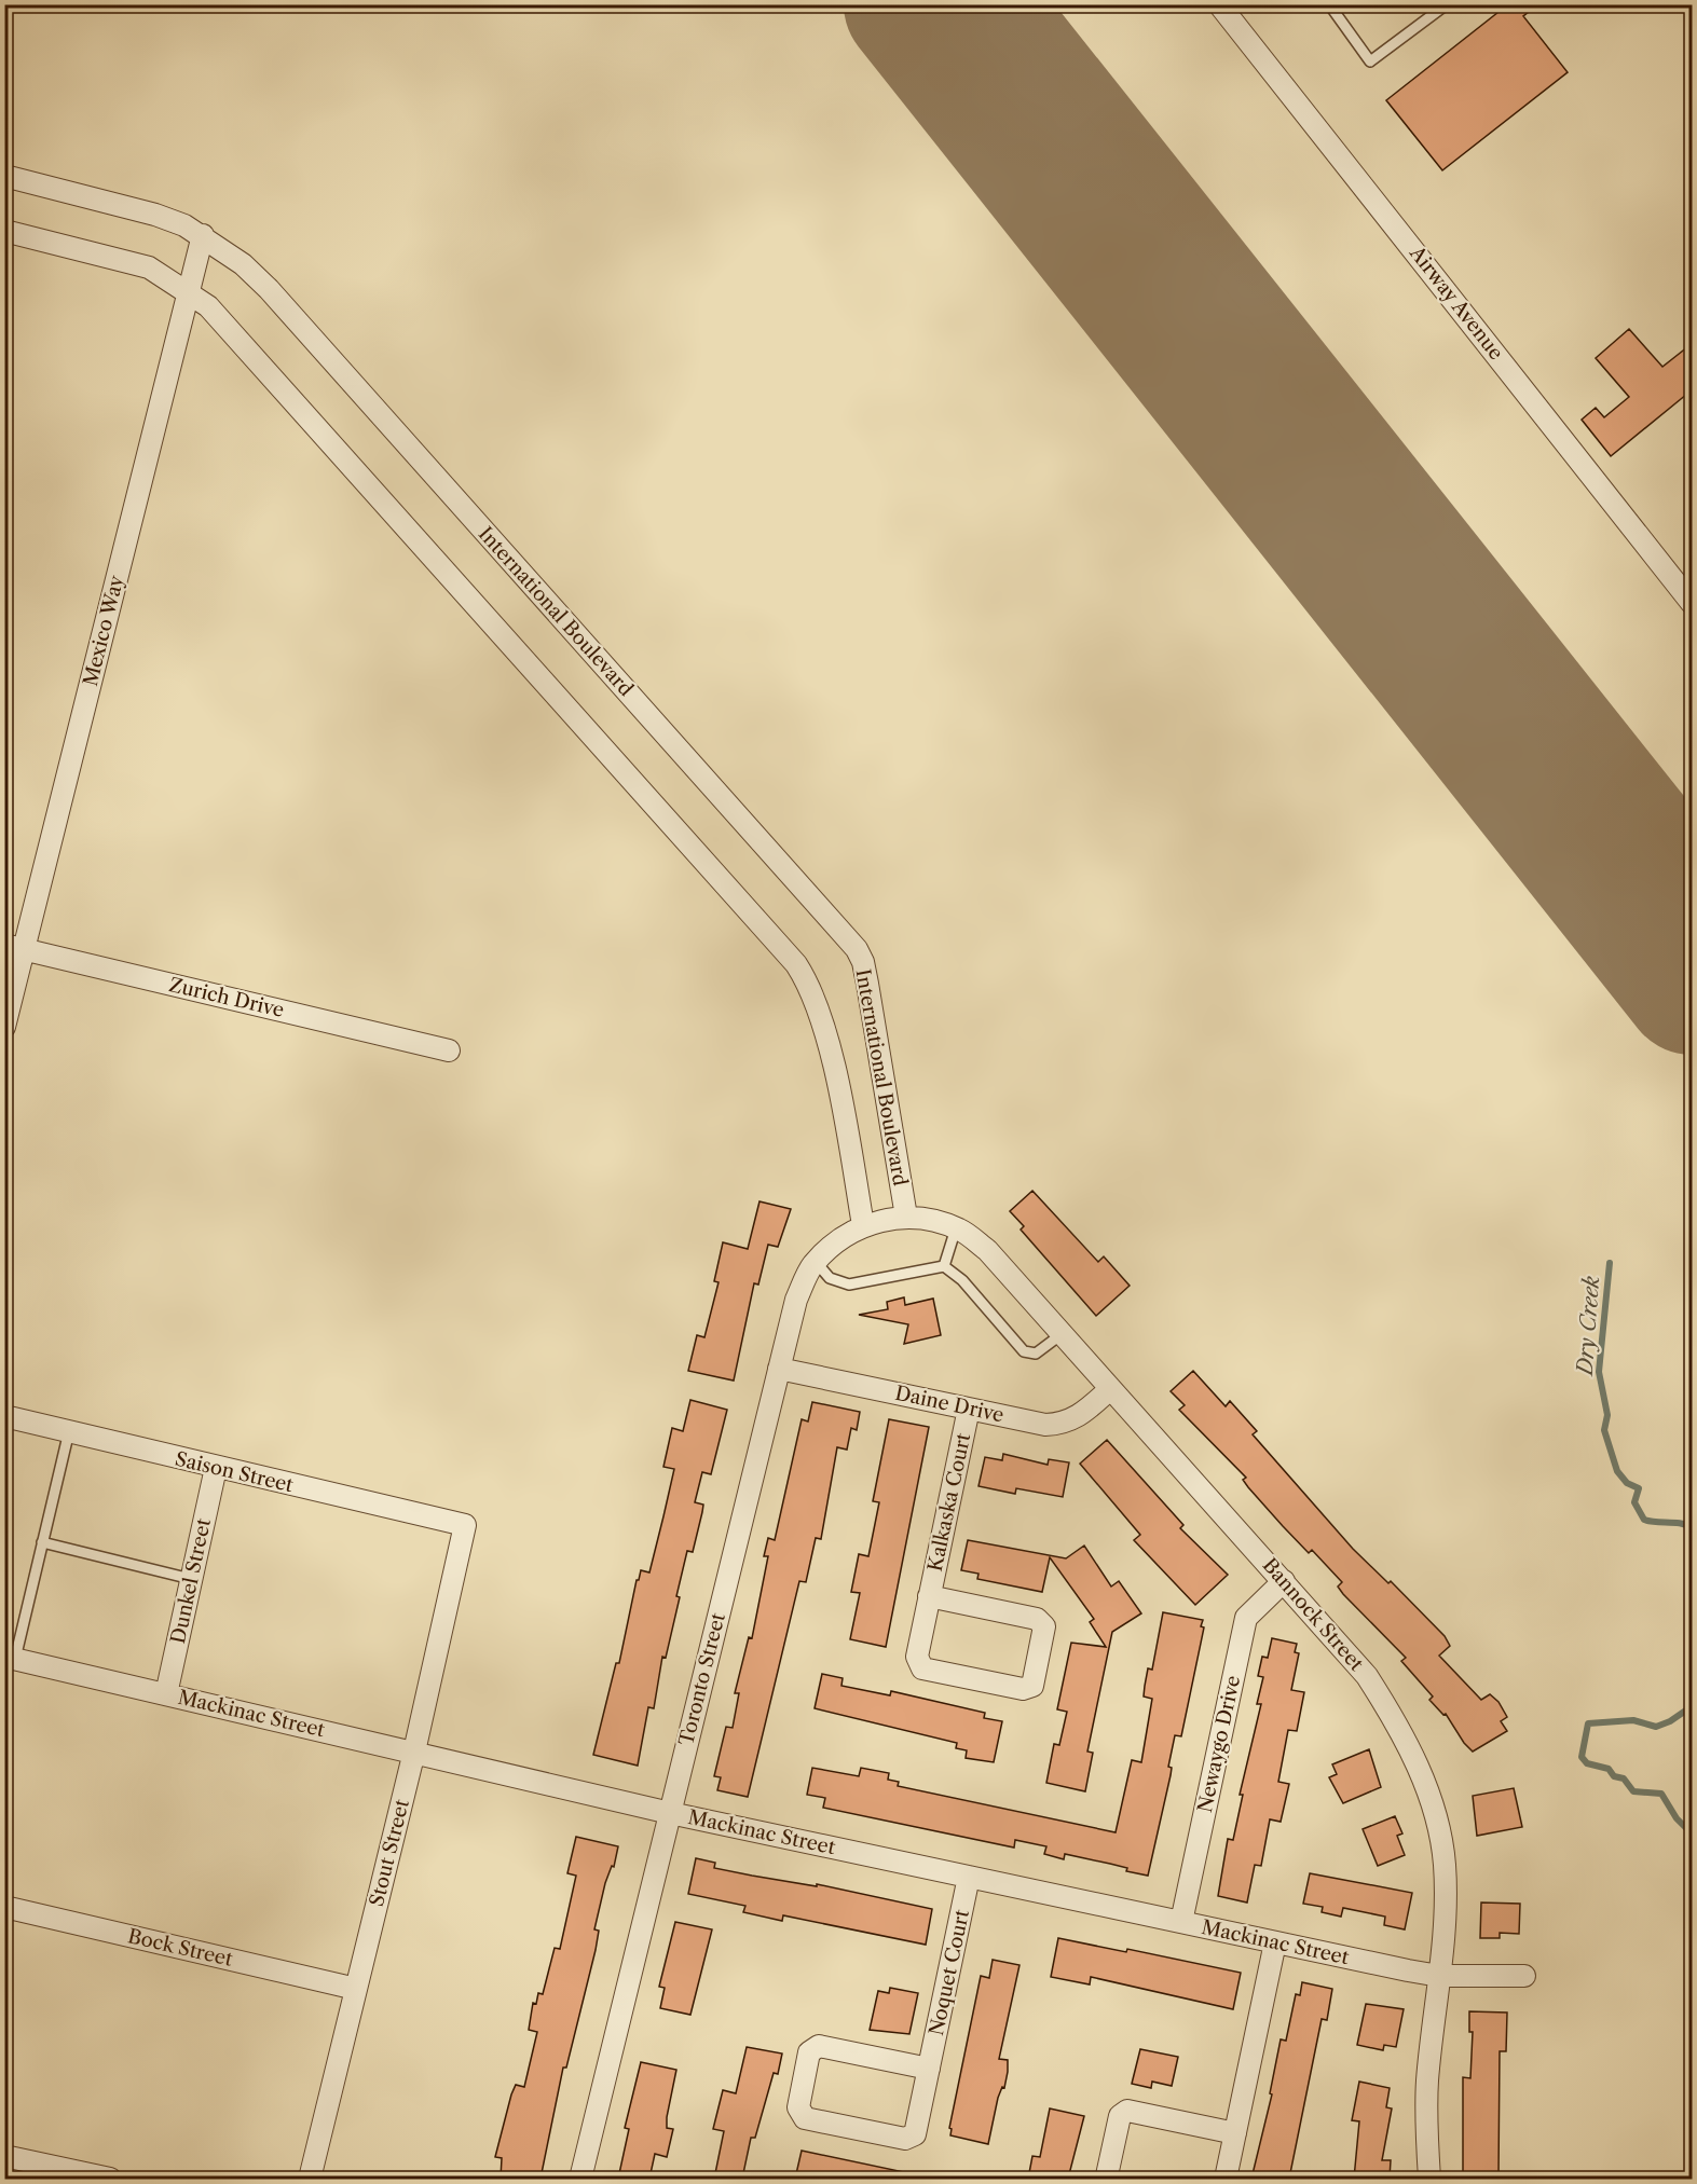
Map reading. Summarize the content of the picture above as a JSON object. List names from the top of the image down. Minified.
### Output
{"streets":{"street":["Airway Avenue","International Boulevard","Mexico Way","Zurich Drive","Daine Drive","Saison Street","Kalkaska Court","Dunkel Street","Bannock Street","Toronto Street","Mackinac Street","Newaygo Drive","Stout Street","Bock Street","Noquet Court"]},"crossings":[["International Boulevard","Mexico Way"],["International Boulevard","Bannock Street"],["Mexico Way","Zurich Drive"],["Daine Drive","Kalkaska Court"],["Daine Drive","Bannock Street"],["Daine Drive","Toronto Street"],["Saison Street","Dunkel Street"],["Saison Street","Stout Street"],["Dunkel Street","Mackinac Street"],["Bannock Street","Toronto Street"],["Bannock Street","Mackinac Street"],["Bannock Street","Newaygo Drive"],["Toronto Street","Mackinac Street"],["Mackinac Street","Newaygo Drive"],["Mackinac Street","Stout Street"],["Mackinac Street","Noquet Court"],["Stout Street","Bock Street"]],"water":["Dry Creek"]}
